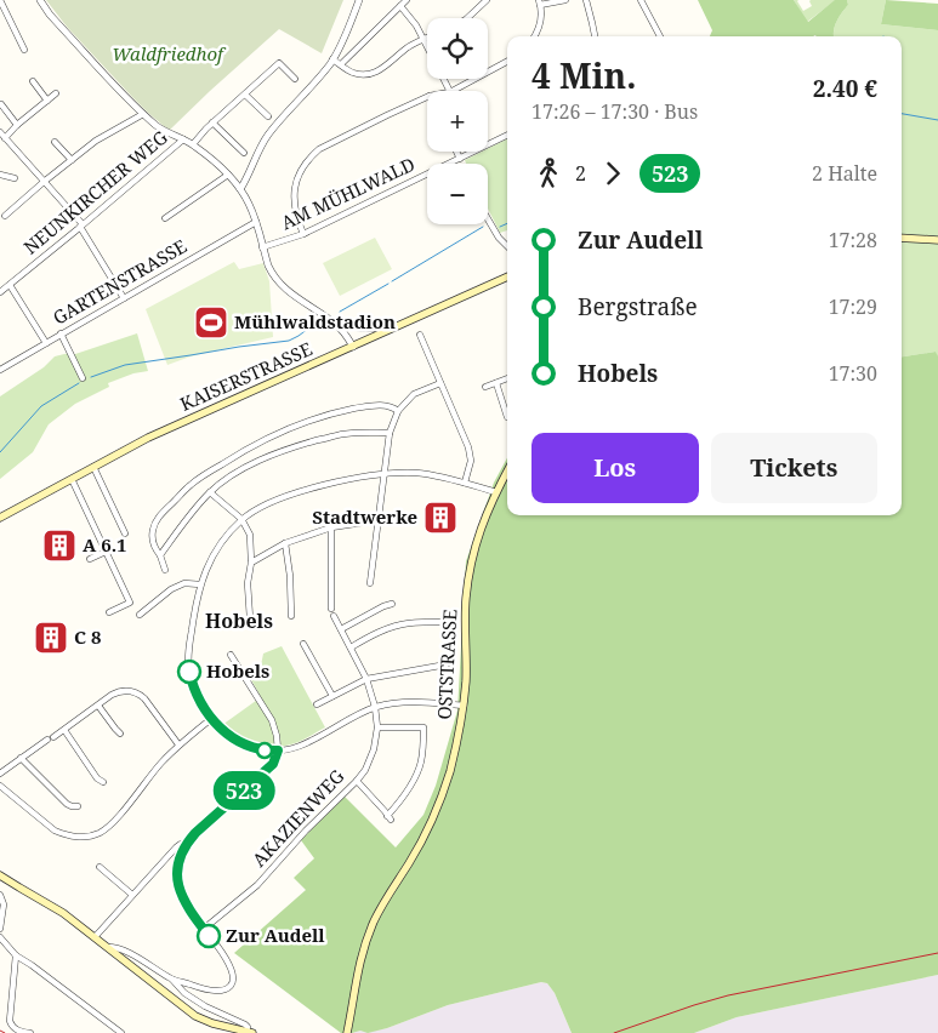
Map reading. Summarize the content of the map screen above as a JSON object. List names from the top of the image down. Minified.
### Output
{"streets":{"main road":["KAISERSTRASSE","OSTSTRASSE"],"street":["NEUNKIRCHER WEG","AM MÜHLWALD","GARTENSTRASSE","AKAZIENWEG"]},"districts":["Hobels"],"parks":["Waldfriedhof"],"places":{"sports":["Mühlwaldstadion"],"building":["Stadtwerke","A 6.1","C 8"],"other":["Hobels","Zur Audell"]},"lines":["bus line 523"],"page":{"on_map":"523","map_buttons":["+","−"],"heading":["4 Min.","17:26 – 17:30 · Bus","2.40 €"],"legs":["2","523","2 Halte"],"list":[{"name":"Zur Audell","value":"17:28"},{"name":"Bergstraße","value":"17:29"},{"name":"Hobels","value":"17:30"}],"buttons":["Los","Tickets"]}}
